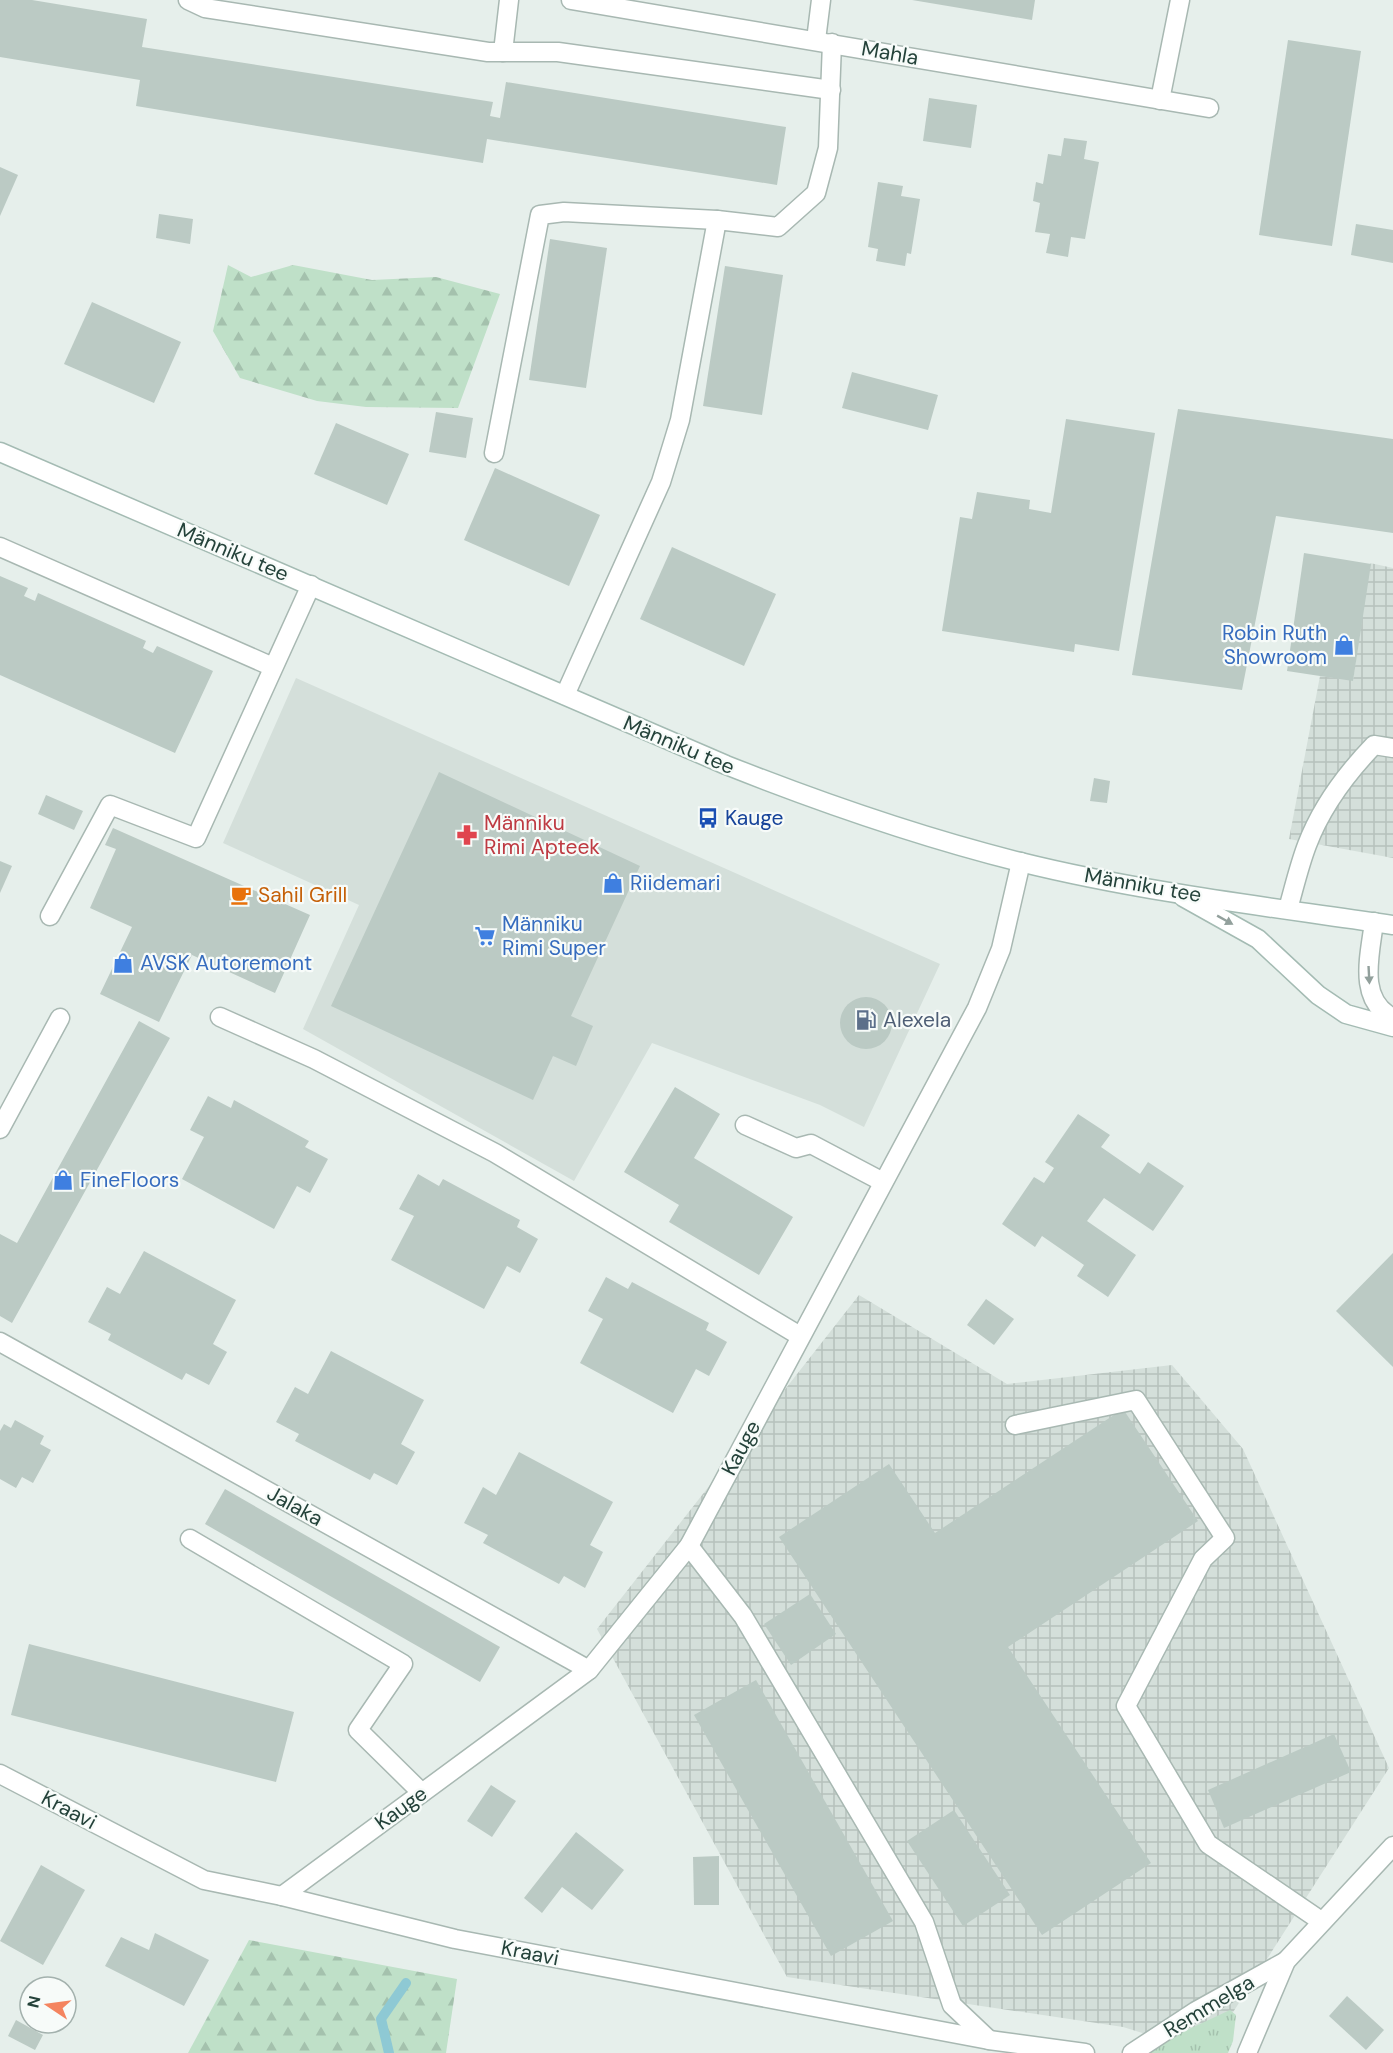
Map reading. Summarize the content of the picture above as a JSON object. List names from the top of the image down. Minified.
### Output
{"streets":{"street":["Mahla","Männiku tee","Kauge","Jalaka","Kraavi","Remmelga"]},"crossings":[["Männiku tee","Kauge"],["Kauge","Jalaka"],["Kauge","Kraavi"]],"places":{"shop":["Robin Ruth Showroom","Riidemari","AVSK Autoremont","FineFloors"],"bus stop":["Kauge"],"pharmacy":["Männiku Rimi Apteek"],"cafe":["Sahil Grill"],"supermarket":["Männiku Rimi Super"],"fuel station":["Alexela"]},"north":"left"}
